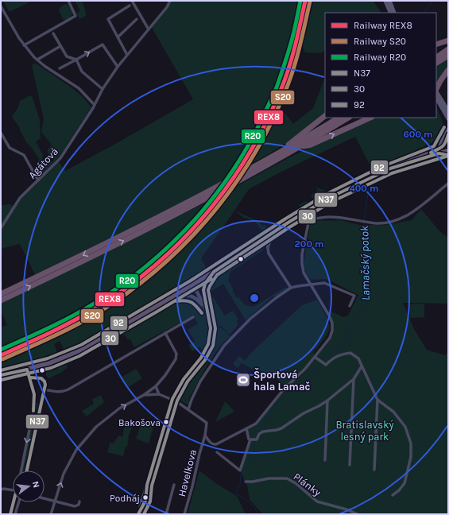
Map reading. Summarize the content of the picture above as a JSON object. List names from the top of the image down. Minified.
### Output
{"streets":{"street":["Agátová","Havelkova","Plánky"]},"water":["Lamačský potok"],"parks":["Bratislavský lesný park"],"places":{"sports":["Športová hala Lamač"],"other":["Bakošova","Podháj"]},"lines":["rail line REX8","rail line R20","rail line S20","transit line 92","transit line N37","transit line 30"],"legend":["Railway REX8","Railway S20","Railway R20","N37","30","92"],"north":"right","rings":["600 m","400 m","200 m"]}
